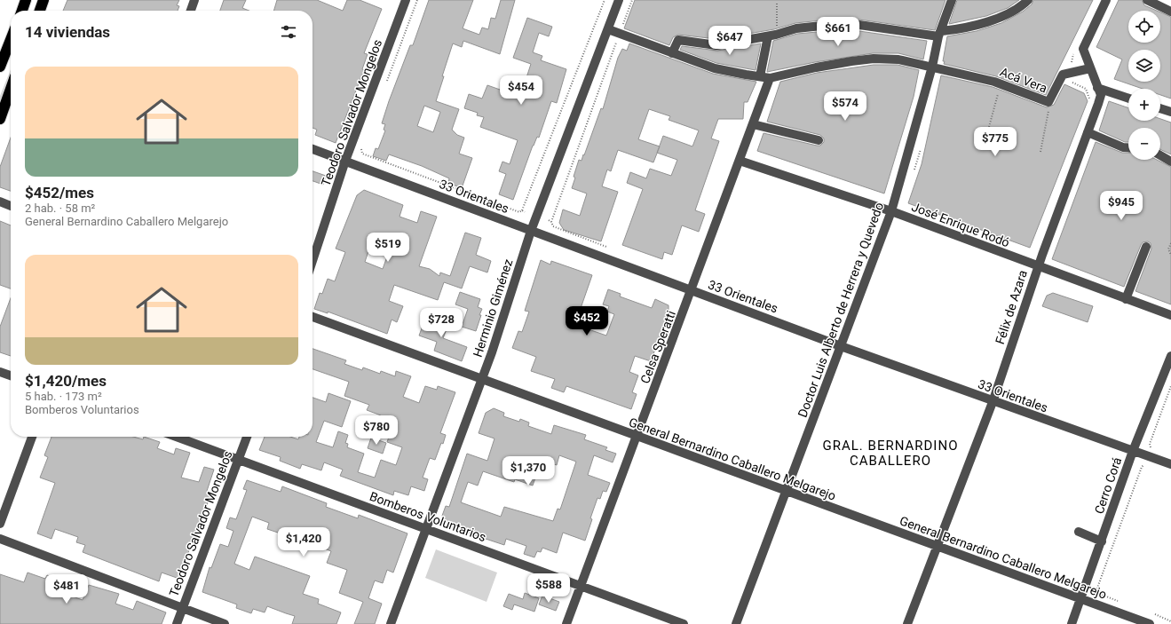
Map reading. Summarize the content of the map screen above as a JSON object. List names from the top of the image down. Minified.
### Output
{"streets":{"street":["Acá Vera","Teodoro Salvador Mongelos","33 Orientales","José Enrique Rodó","Félix de Azara","Herminio Giménez","Doctor Luis Alberto de Herrera y Quevedo","Celsa Speratti","General Bernardino Caballero Melgarejo","Cerro Corá","Bomberos Voluntarios"]},"crossings":[["Acá Vera","Doctor Luis Alberto de Herrera y Quevedo"],["Acá Vera","Celsa Speratti"],["Teodoro Salvador Mongelos","33 Orientales"],["Teodoro Salvador Mongelos","Bomberos Voluntarios"],["33 Orientales","Félix de Azara"],["33 Orientales","Herminio Giménez"],["33 Orientales","Doctor Luis Alberto de Herrera y Quevedo"],["33 Orientales","Celsa Speratti"],["33 Orientales","Cerro Corá"],["José Enrique Rodó","Félix de Azara"],["José Enrique Rodó","Doctor Luis Alberto de Herrera y Quevedo"],["José Enrique Rodó","Celsa Speratti"],["Félix de Azara","General Bernardino Caballero Melgarejo"],["Herminio Giménez","General Bernardino Caballero Melgarejo"],["Herminio Giménez","Bomberos Voluntarios"],["Doctor Luis Alberto de Herrera y Quevedo","General Bernardino Caballero Melgarejo"],["Celsa Speratti","General Bernardino Caballero Melgarejo"],["Celsa Speratti","Bomberos Voluntarios"],["General Bernardino Caballero Melgarejo","Cerro Corá"]],"districts":["GRAL. BERNARDINO CABALLERO"],"page":{"map_buttons":["+","−"],"heading":"14 viviendas","price":["$661","$647","$454","$574","$775","$945","$519","$452","$728","$780","$1,370","$1,420","$588","$481"],"list":[{"name":"$452/mes","note":"2 hab. · 58 m² · General Bernardino Caballero Melgarejo"},{"name":"$1,420/mes","note":"5 hab. · 173 m² · Bomberos Voluntarios"}]}}
